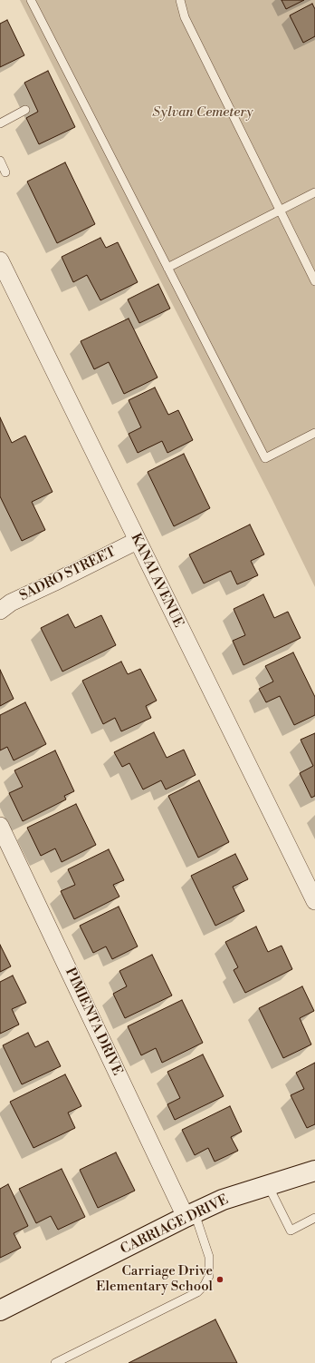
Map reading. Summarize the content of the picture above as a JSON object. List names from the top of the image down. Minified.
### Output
{"streets":{"street":["SADRO STREET","KANAI AVENUE","PIMIENTA DRIVE","CARRIAGE DRIVE"]},"crossings":[["SADRO STREET","KANAI AVENUE"],["PIMIENTA DRIVE","CARRIAGE DRIVE"]],"parks":["Sylvan Cemetery"],"places":["Carriage Drive Elementary School"]}
